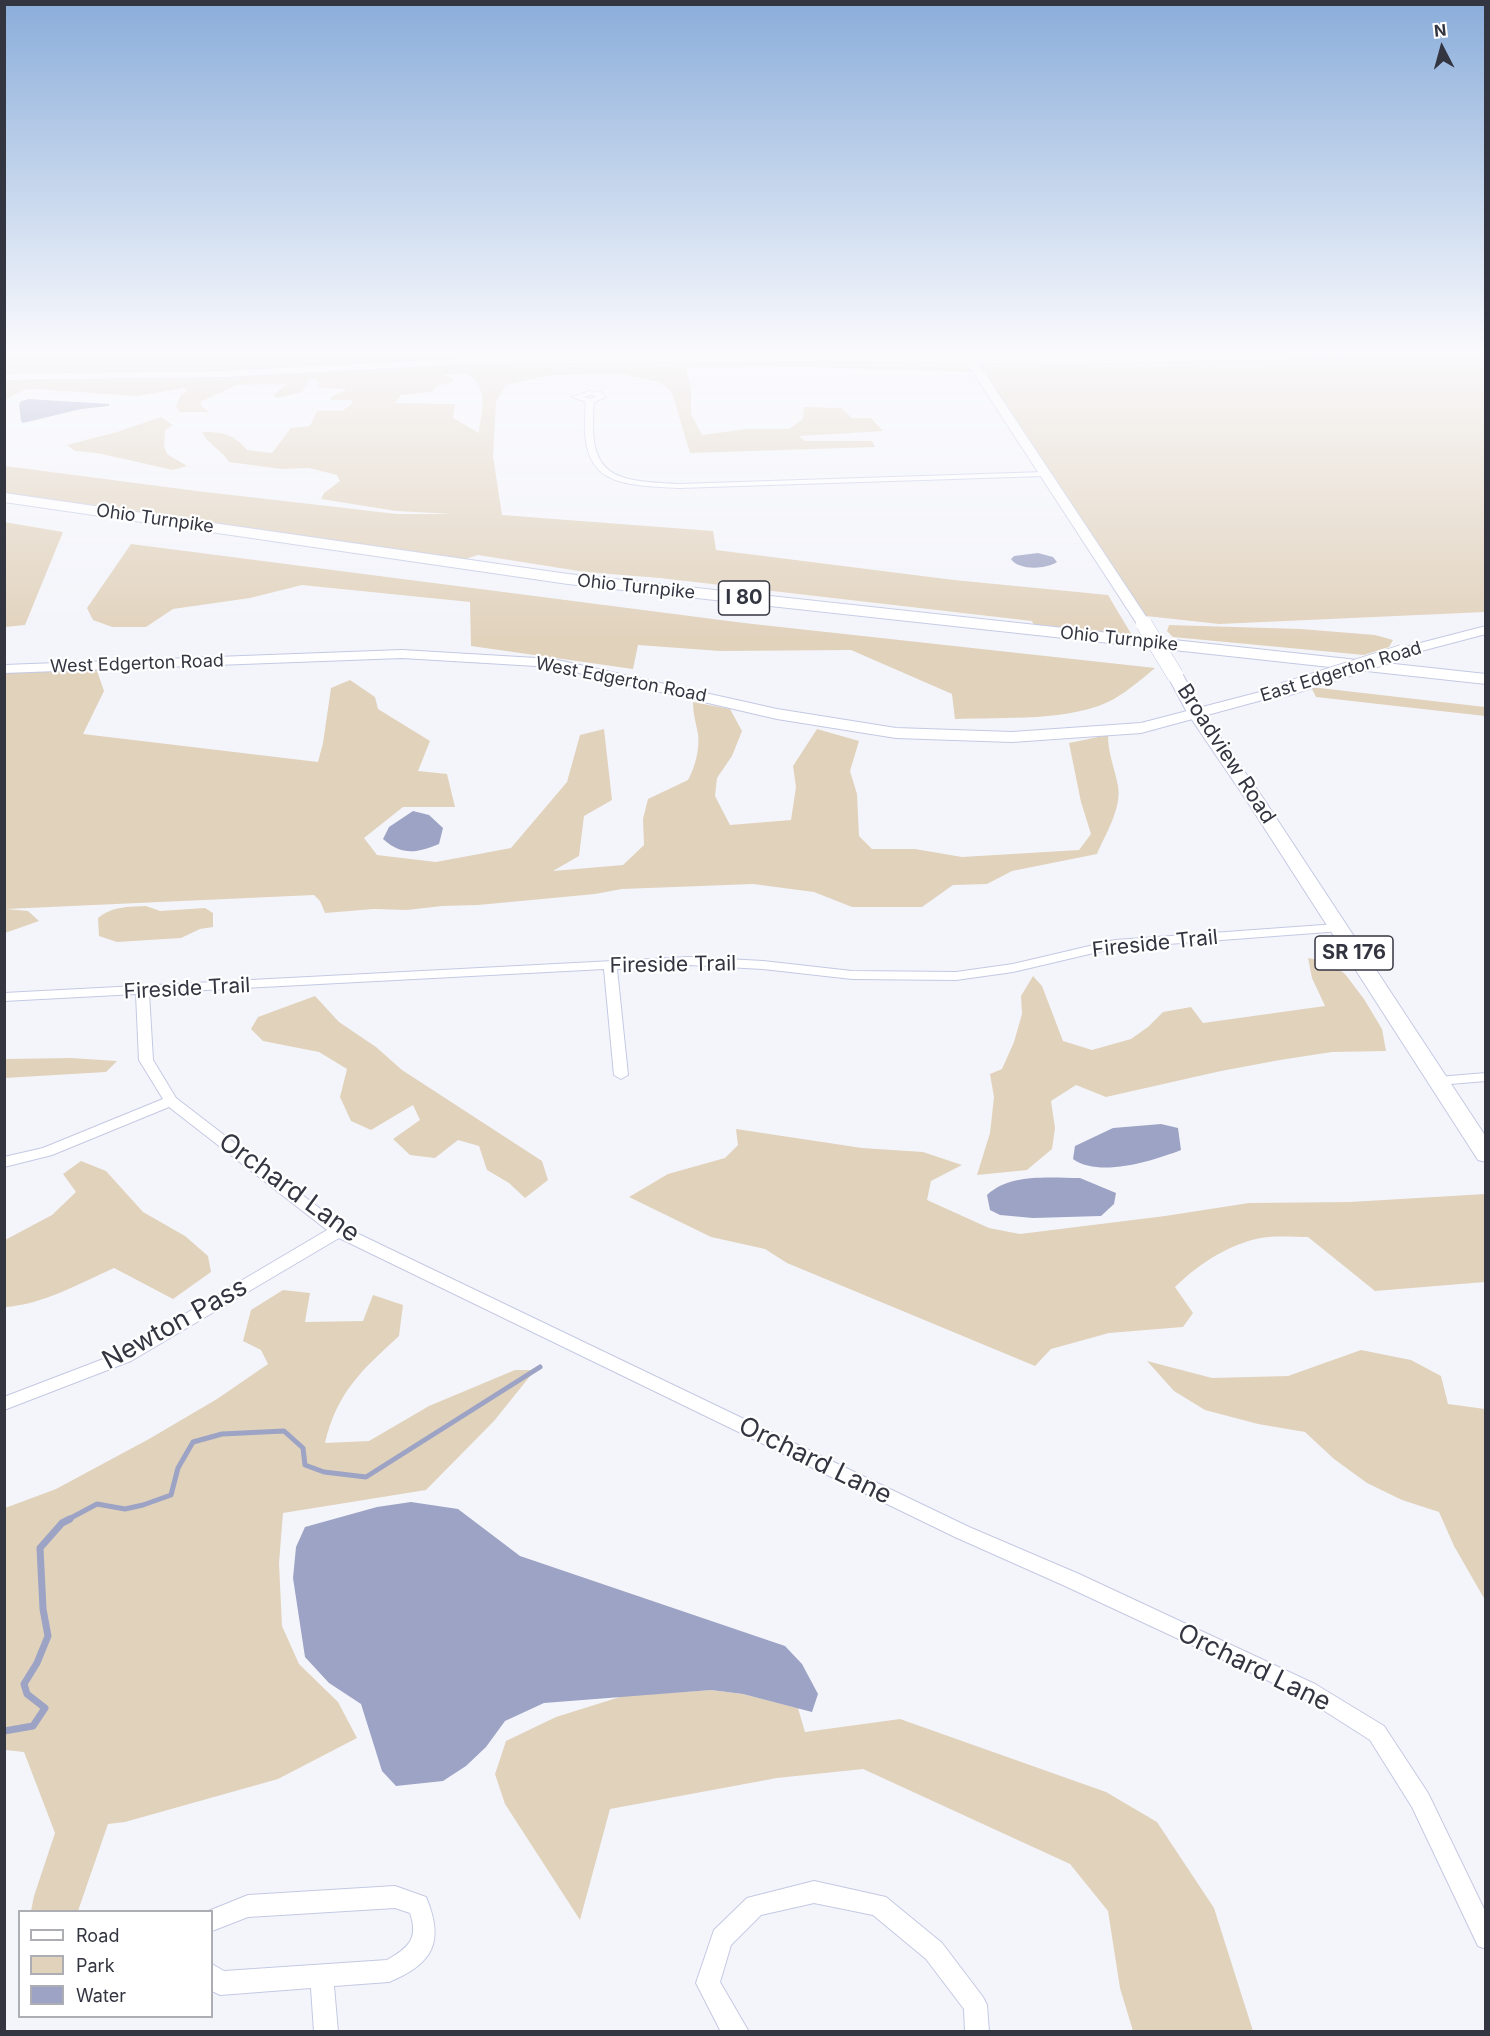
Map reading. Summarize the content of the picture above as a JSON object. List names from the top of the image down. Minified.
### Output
{"streets":{"highway":["Ohio Turnpike","I 80"],"main road":["Broadview Road","SR 176"],"street":["West Edgerton Road","East Edgerton Road","Fireside Trail","Orchard Lane","Newton Pass"]},"crossings":[["West Edgerton Road","East Edgerton Road"],["West Edgerton Road","Broadview Road"],["East Edgerton Road","Broadview Road"],["Broadview Road","Fireside Trail"],["Fireside Trail","Orchard Lane"],["Orchard Lane","Newton Pass"]],"legend":["Road","Park","Water"],"north":"top"}
